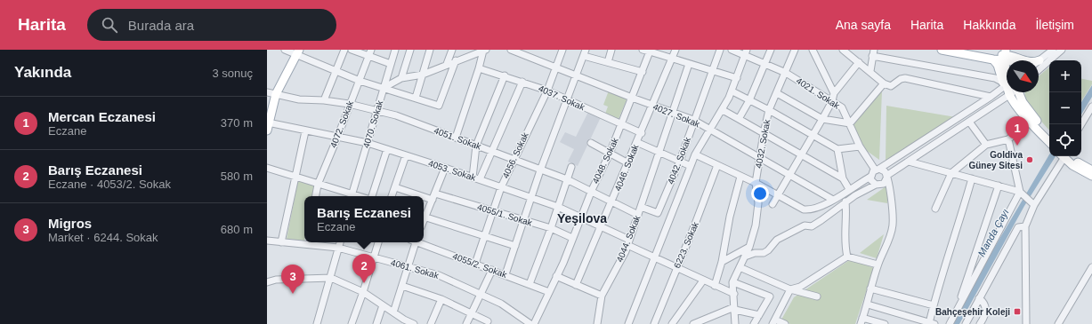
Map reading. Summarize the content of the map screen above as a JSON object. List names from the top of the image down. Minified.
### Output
{"streets":{"street":["4021. Sokak","4037. Sokak","4027. Sokak","4072. Sokak","4070. Sokak","4051. Sokak","4032. Sokak","4056. Sokak","4048. Sokak","4042. Sokak","4046. Sokak","4053. Sokak","4055/1. Sokak","4044. Sokak","6223. Sokak","4055/2. Sokak","4061. Sokak"]},"crossings":[["4021. Sokak","4032. Sokak"],["4037. Sokak","4056. Sokak"],["4037. Sokak","4048. Sokak"],["4037. Sokak","4046. Sokak"],["4027. Sokak","4032. Sokak"],["4027. Sokak","4056. Sokak"],["4027. Sokak","4048. Sokak"],["4027. Sokak","4042. Sokak"],["4027. Sokak","4046. Sokak"],["4027. Sokak","4044. Sokak"],["4072. Sokak","4051. Sokak"],["4072. Sokak","4053. Sokak"],["4070. Sokak","4051. Sokak"],["4070. Sokak","4053. Sokak"],["4051. Sokak","4056. Sokak"],["4051. Sokak","4048. Sokak"],["4051. Sokak","4046. Sokak"],["4051. Sokak","4044. Sokak"],["4032. Sokak","4053. Sokak"],["4056. Sokak","4053. Sokak"],["4056. Sokak","4055/1. Sokak"],["4056. Sokak","4055/2. Sokak"],["4048. Sokak","4053. Sokak"],["4048. Sokak","4055/1. Sokak"],["4048. Sokak","4055/2. Sokak"],["4042. Sokak","4044. Sokak"],["4046. Sokak","4053. Sokak"],["4053. Sokak","4044. Sokak"],["4053. Sokak","6223. Sokak"]],"districts":["Yeşilova"],"water":["Manda Çayı"],"places":{"other":["Goldiva Güney Sitesi"],"transit":["Bahçeşehir Koleji"]},"north":"bottom right","page":{"header":"Harita","search":"Burada ara","nav":["Ana sayfa","Harita","Hakkında","İletişim"],"heading":["Yakında","3 sonuç"],"map_buttons":["+","−"],"list":[{"mark":"1","name":"Mercan Eczanesi","note":"Eczane","value":"370 m"},{"mark":"2","name":"Barış Eczanesi","note":"Eczane · 4053/2. Sokak","value":"580 m"},{"mark":"3","name":"Migros","note":"Market · 6244. Sokak","value":"680 m"}],"pins":["1","2","3"],"popup":["Barış Eczanesi","Eczane"]}}
